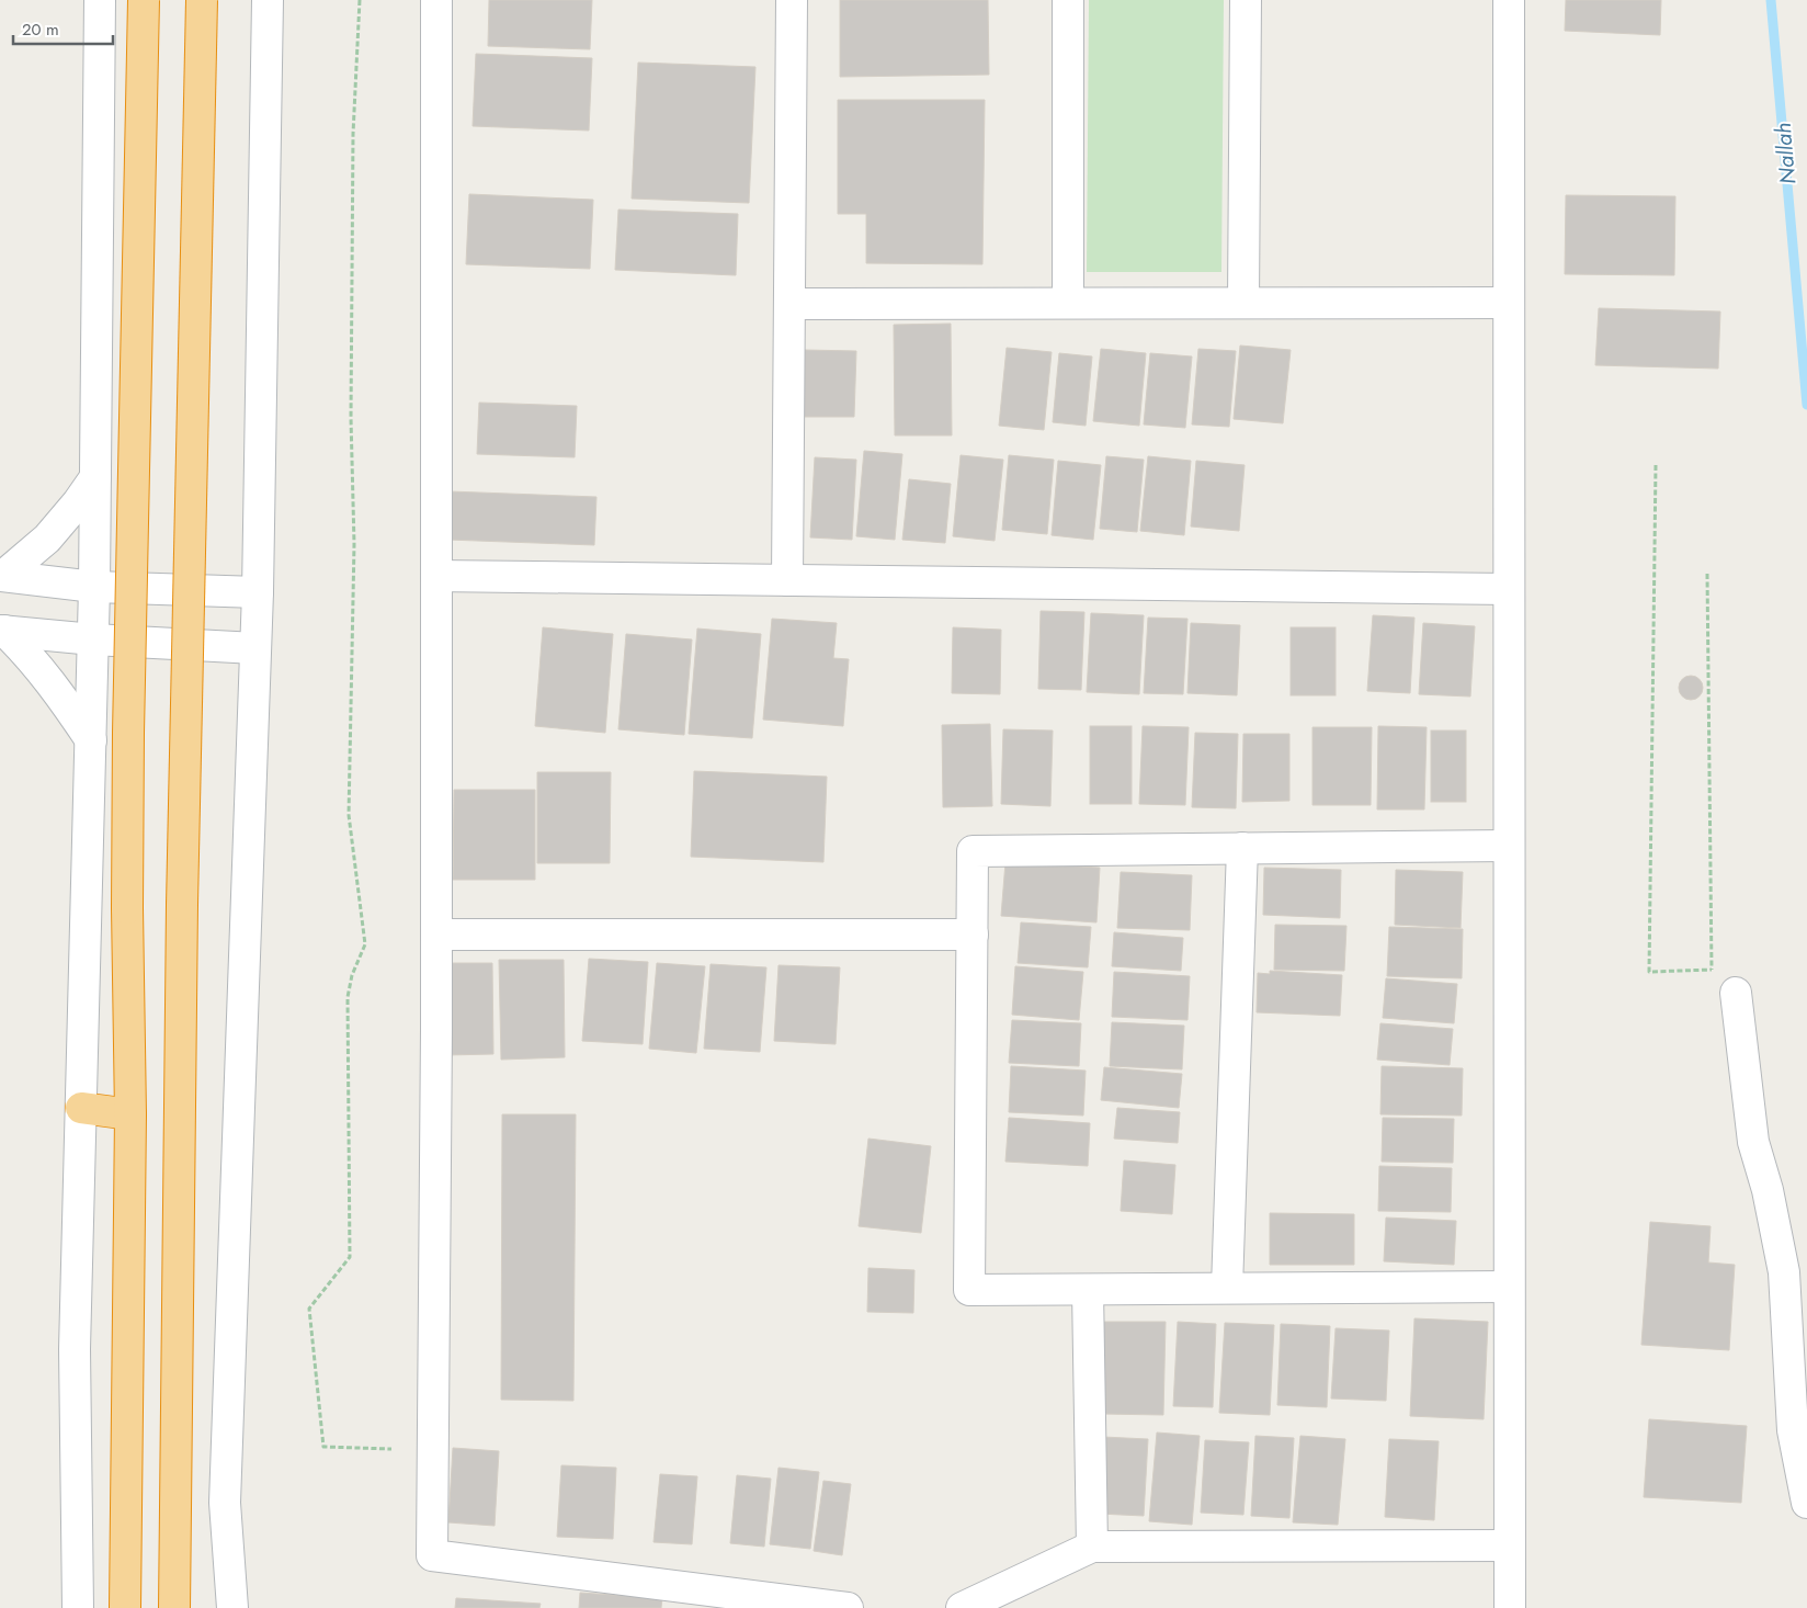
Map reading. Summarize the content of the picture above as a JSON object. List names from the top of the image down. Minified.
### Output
{"water":["Nallah"],"scale_bar":"20 m"}
